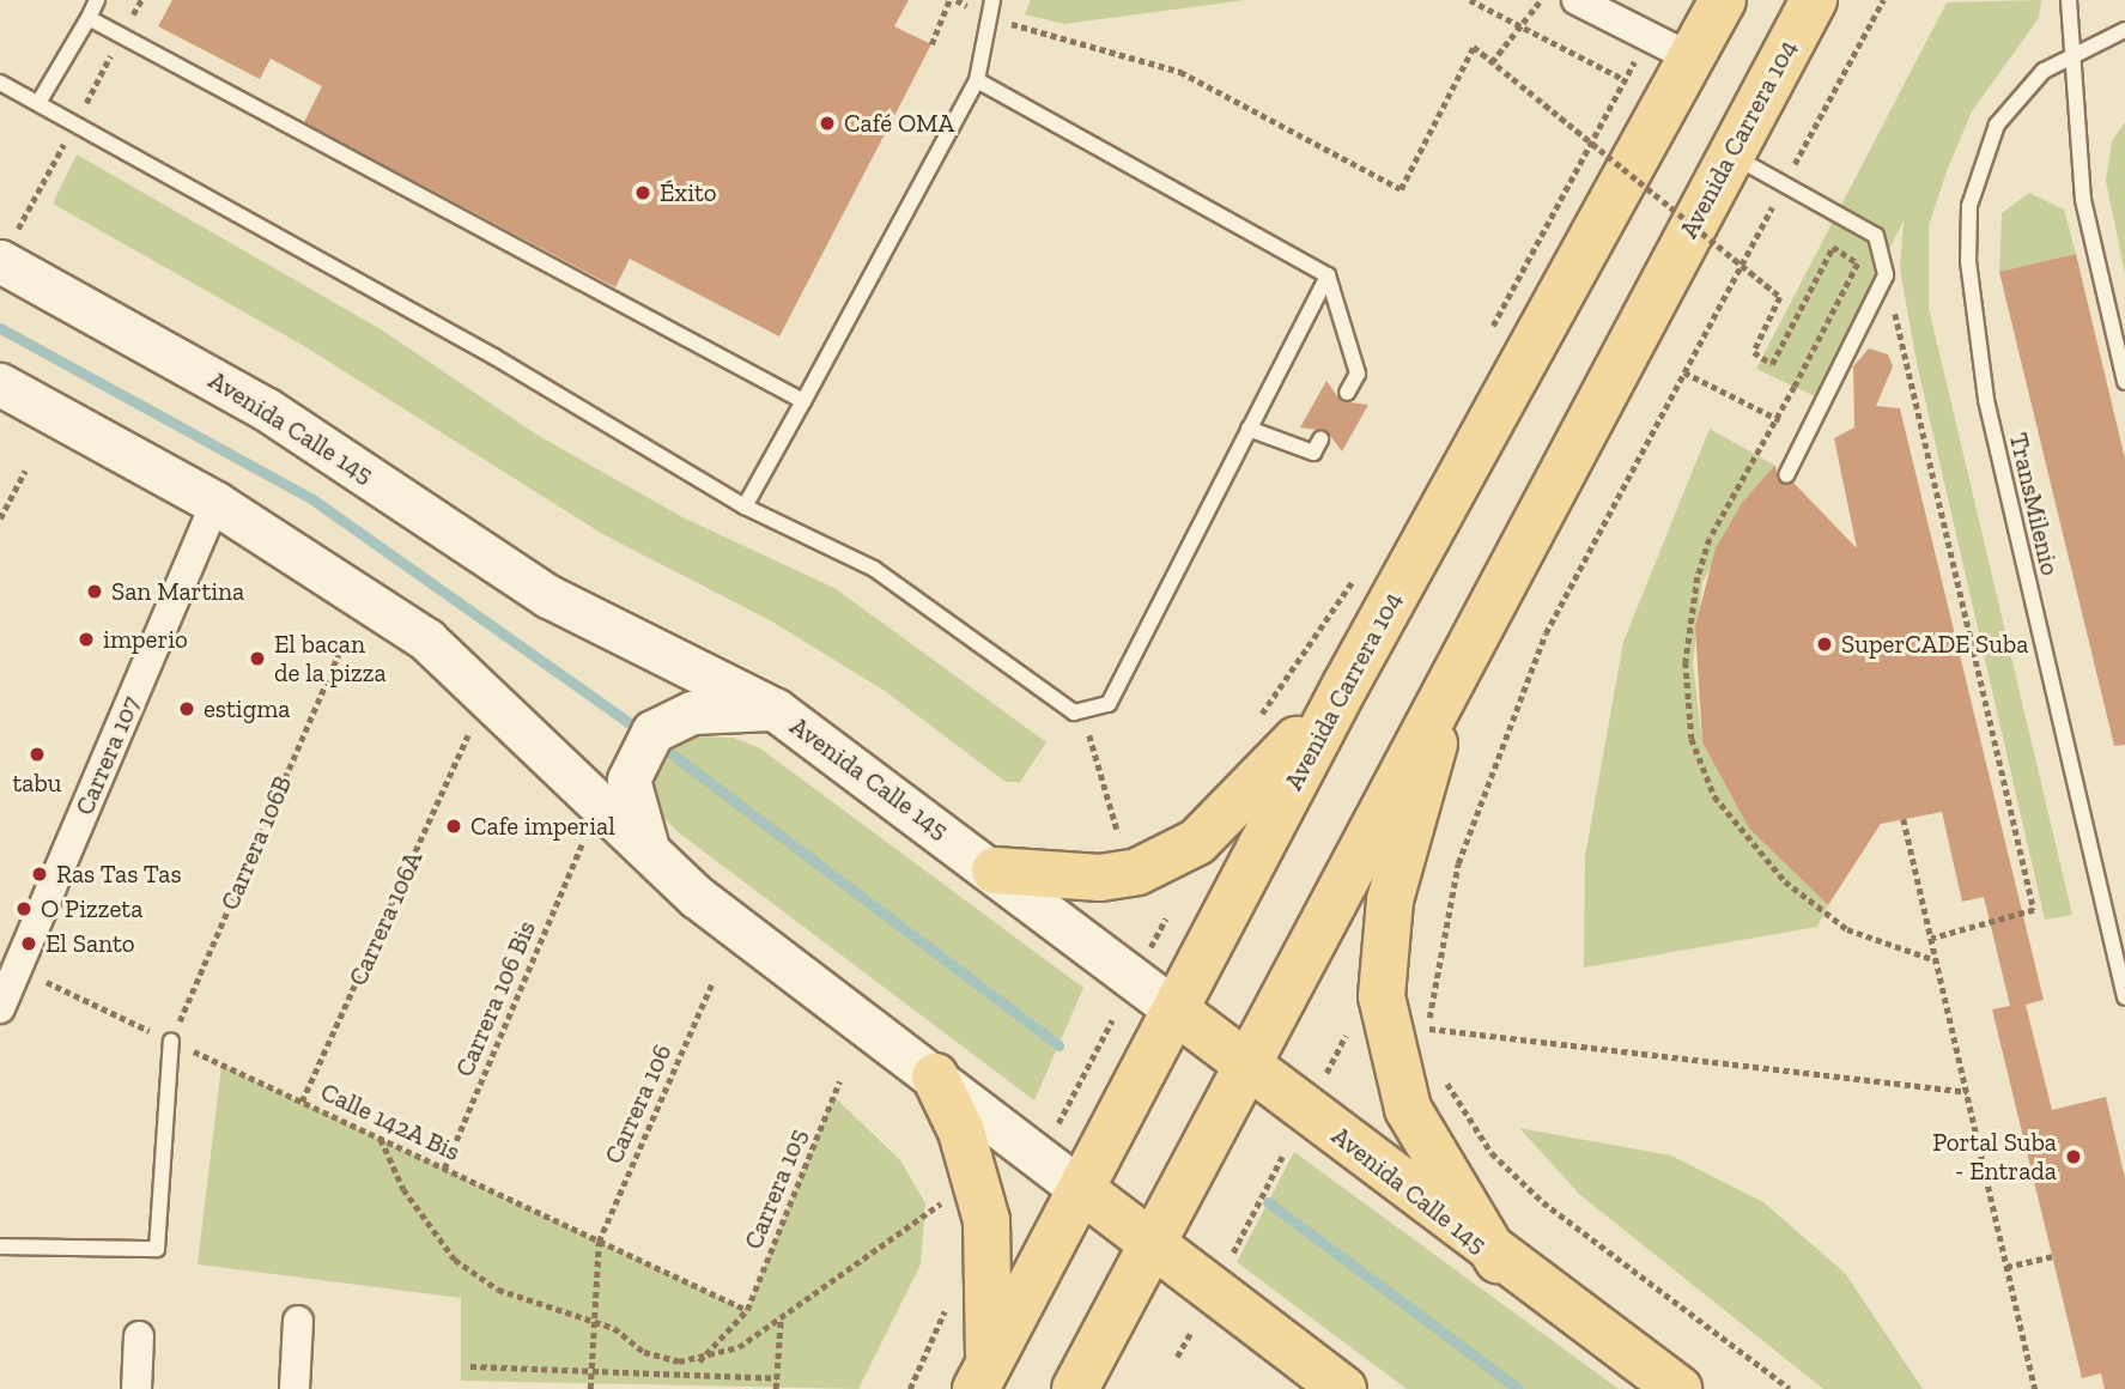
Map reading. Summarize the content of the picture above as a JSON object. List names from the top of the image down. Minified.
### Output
{"streets":{"main road":["Avenida Carrera 104","Avenida Calle 145"],"street":["Carrera 107"],"lane":["TransMilenio"],"path":["Carrera 106B","Carrera 106A","Carrera 106 Bis","Carrera 106","Calle 142A Bis","Carrera 105"]},"crossings":[["Avenida Carrera 104","Avenida Calle 145"],["Carrera 107","Calle 142A Bis"],["Carrera 106B","Calle 142A Bis"],["Carrera 106A","Calle 142A Bis"],["Carrera 106 Bis","Calle 142A Bis"],["Carrera 106","Calle 142A Bis"],["Calle 142A Bis","Carrera 105"]],"places":["Café OMA","Éxito","San Martina","imperio","SuperCADE Suba","El bacan de la pizza","estigma","tabu","Cafe imperial","Ras Tas Tas","O Pizzeta","El Santo","Portal Suba - Entrada"]}
